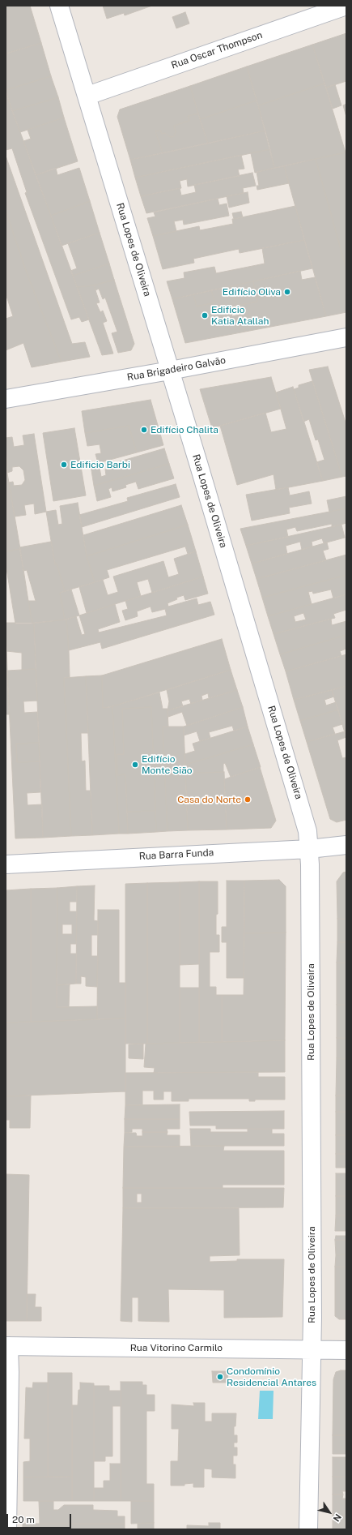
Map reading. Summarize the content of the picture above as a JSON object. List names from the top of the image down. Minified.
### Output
{"streets":{"street":["Rua Oscar Thompson","Rua Lopes de Oliveira","Rua Brigadeiro Galvão","Rua Barra Funda","Rua Vitorino Carmilo"]},"crossings":[["Rua Oscar Thompson","Rua Lopes de Oliveira"],["Rua Lopes de Oliveira","Rua Brigadeiro Galvão"],["Rua Lopes de Oliveira","Rua Barra Funda"],["Rua Lopes de Oliveira","Rua Vitorino Carmilo"]],"places":["Edifício Oliva","Edificio Katia Atallah","Edifício Chalita","Edificio Barbi","Edifício Monte Sião","Casa do Norte","Condomínio Residencial Antares"],"scale_bar":"20 m","north":"bottom right"}
